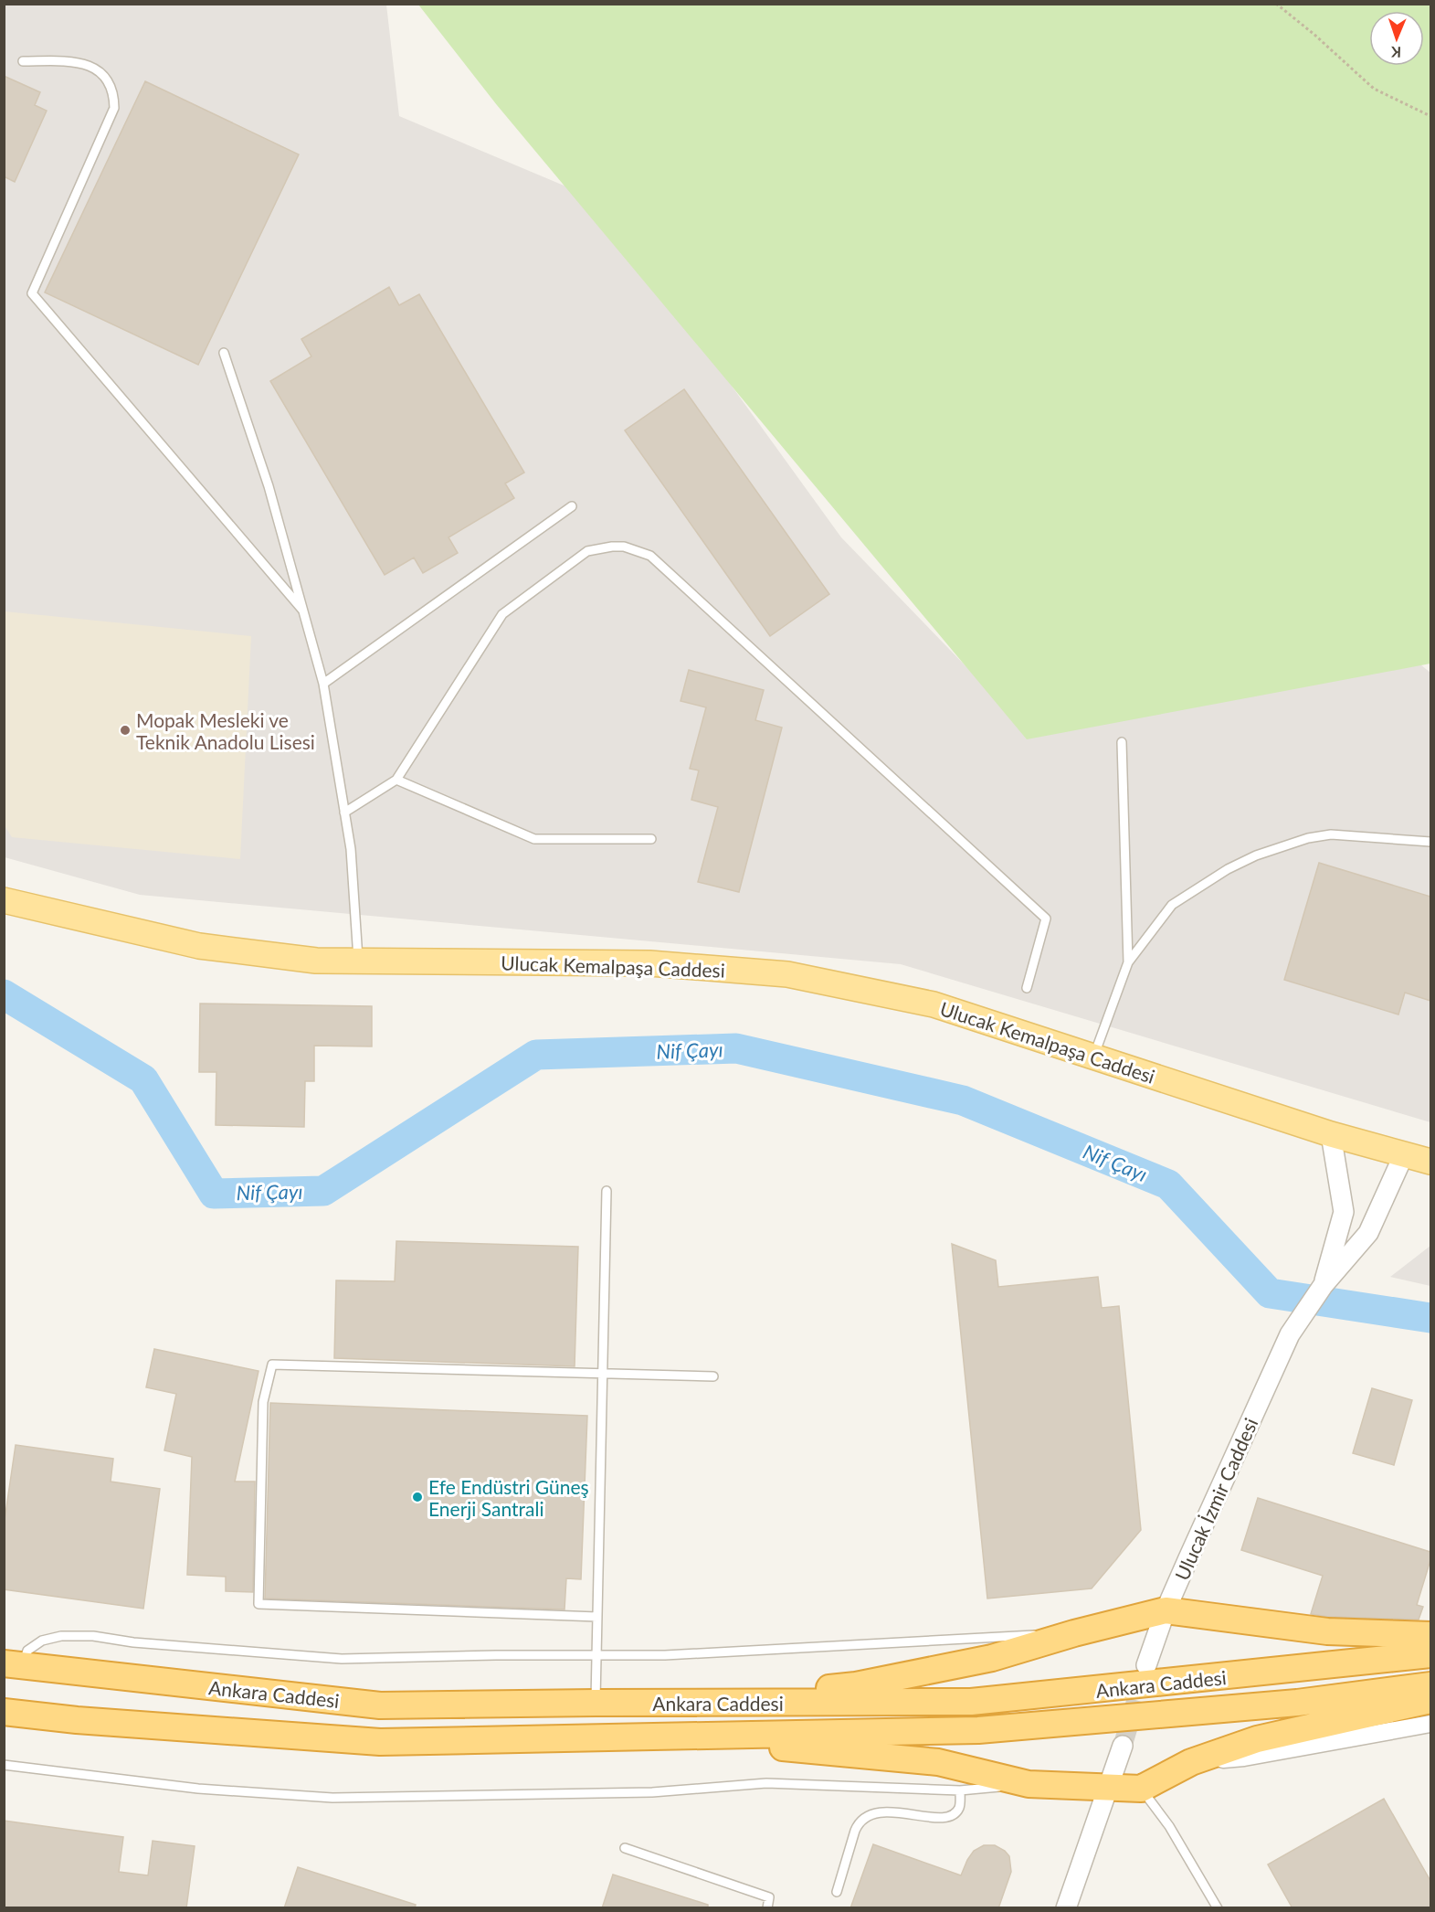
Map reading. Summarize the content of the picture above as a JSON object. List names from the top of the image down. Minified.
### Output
{"streets":{"highway":["Ankara Caddesi"],"main road":["Ulucak Kemalpaşa Caddesi"],"street":["Ulucak İzmir Caddesi"]},"water":["Nif Çayı"],"places":["Mopak Mesleki ve Teknik Anadolu Lisesi","Efe Endüstri Güneş Enerji Santrali"],"north":"bottom"}
